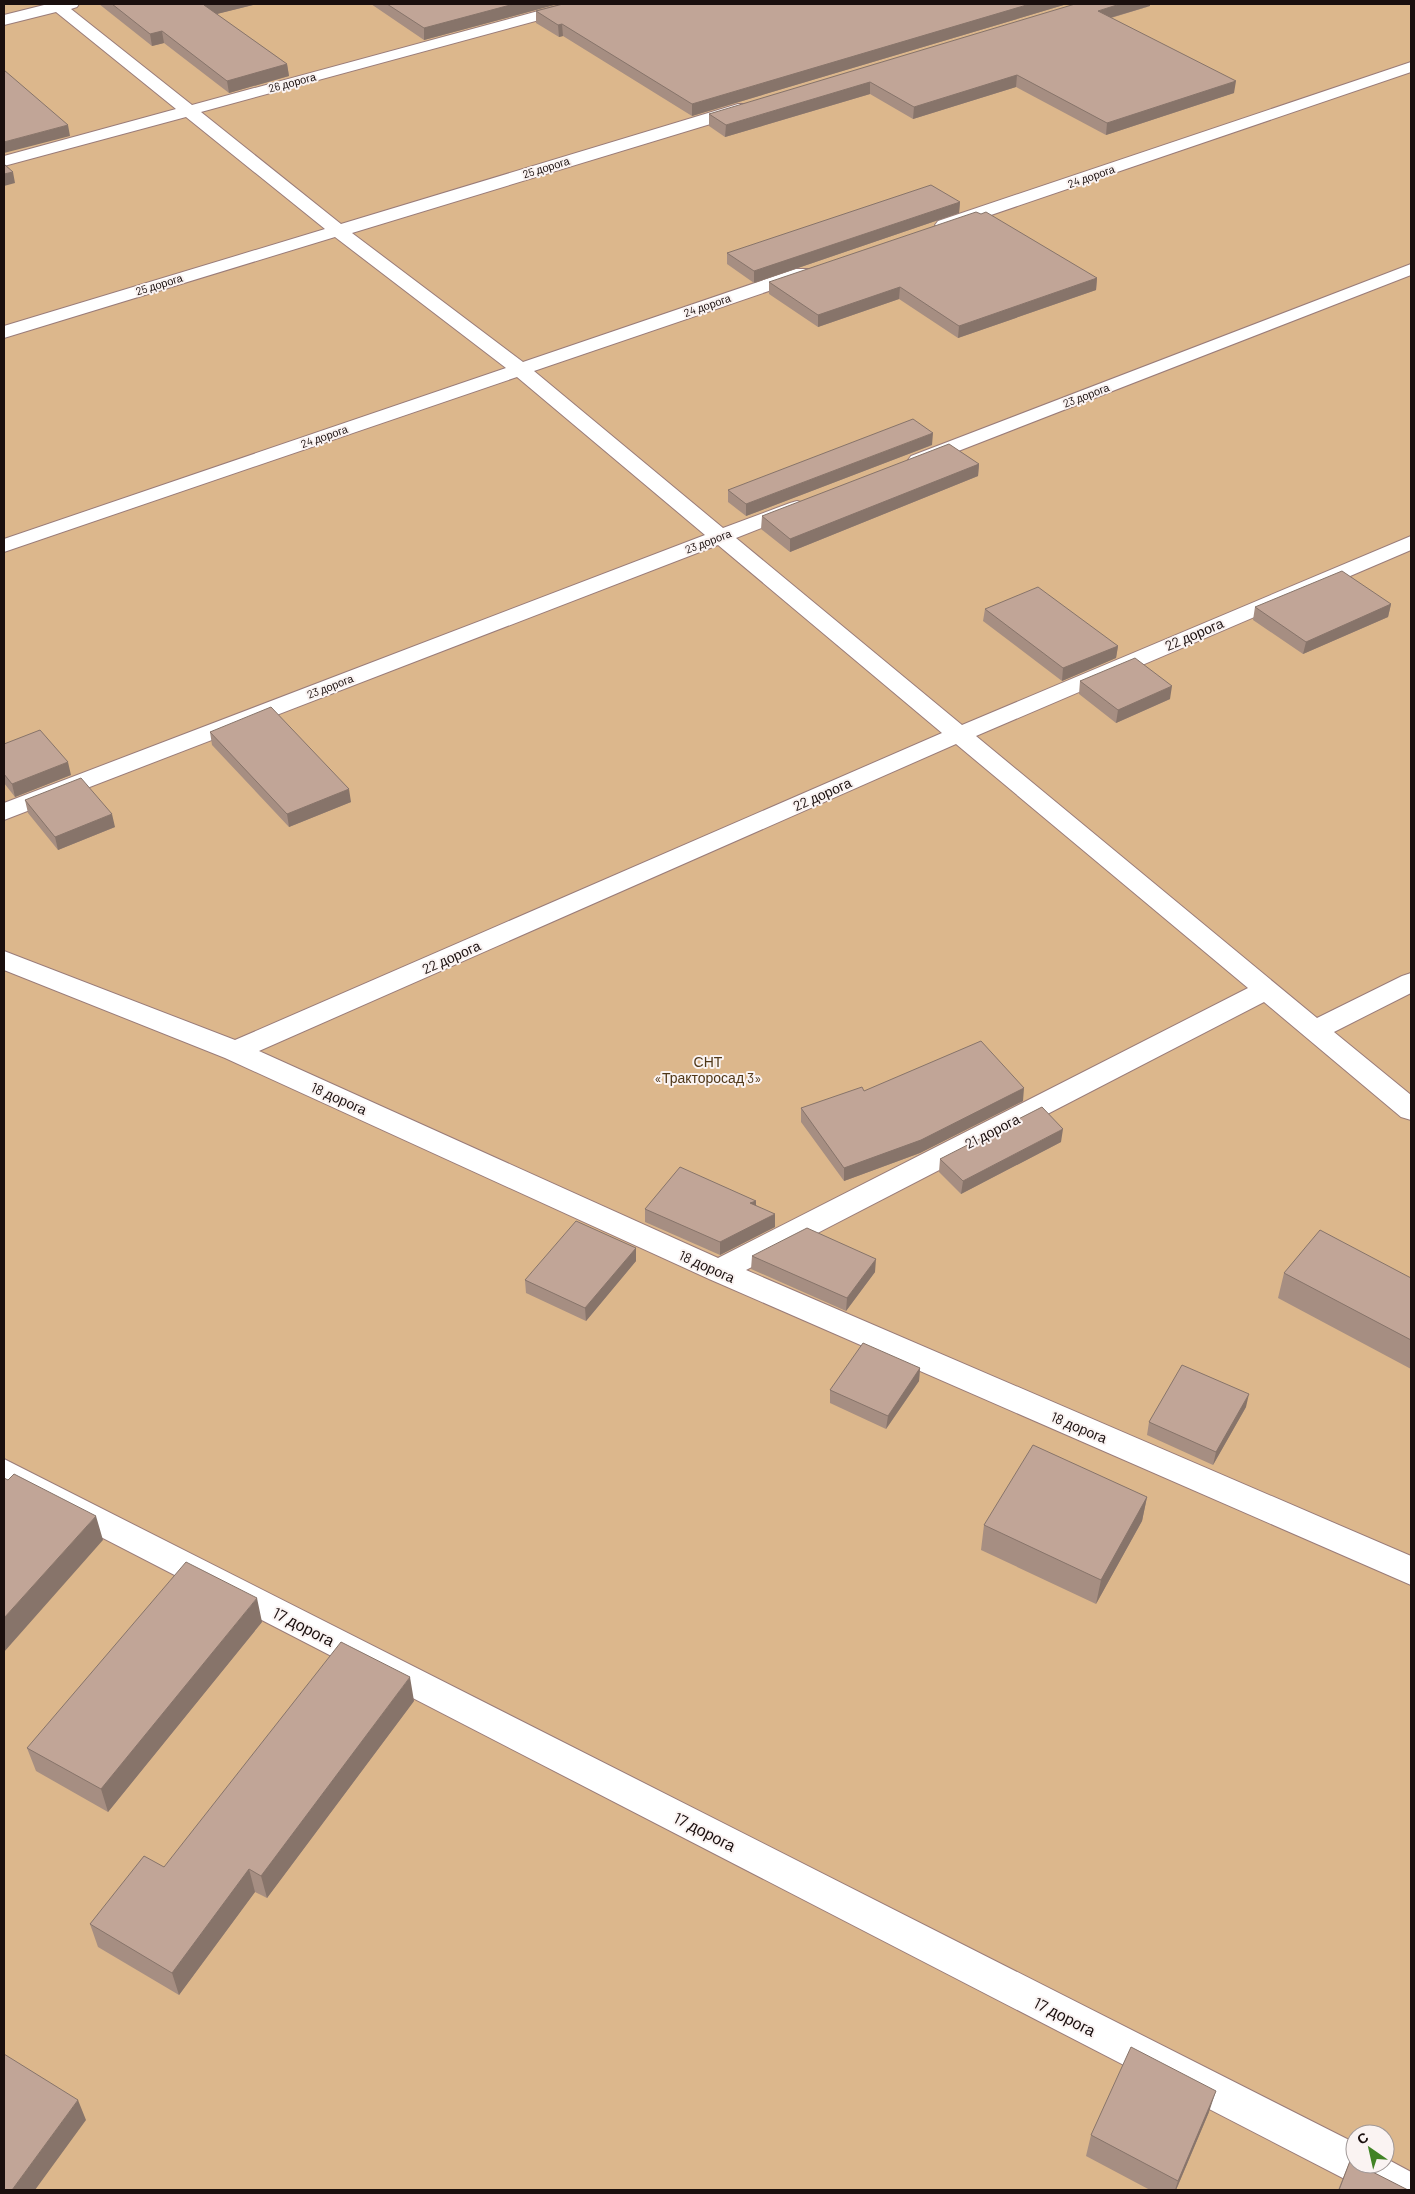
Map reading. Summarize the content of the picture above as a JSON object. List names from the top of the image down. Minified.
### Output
{"streets":{"street":["26 дорога","25 дорога","24 дорога","23 дорога","22 дорога","18 дорога","21 дорога","17 дорога"]},"crossings":[["22 дорога","18 дорога"],["18 дорога","21 дорога"]],"parks":["СНТ «Тракторосад 3»"],"north":"top left"}
